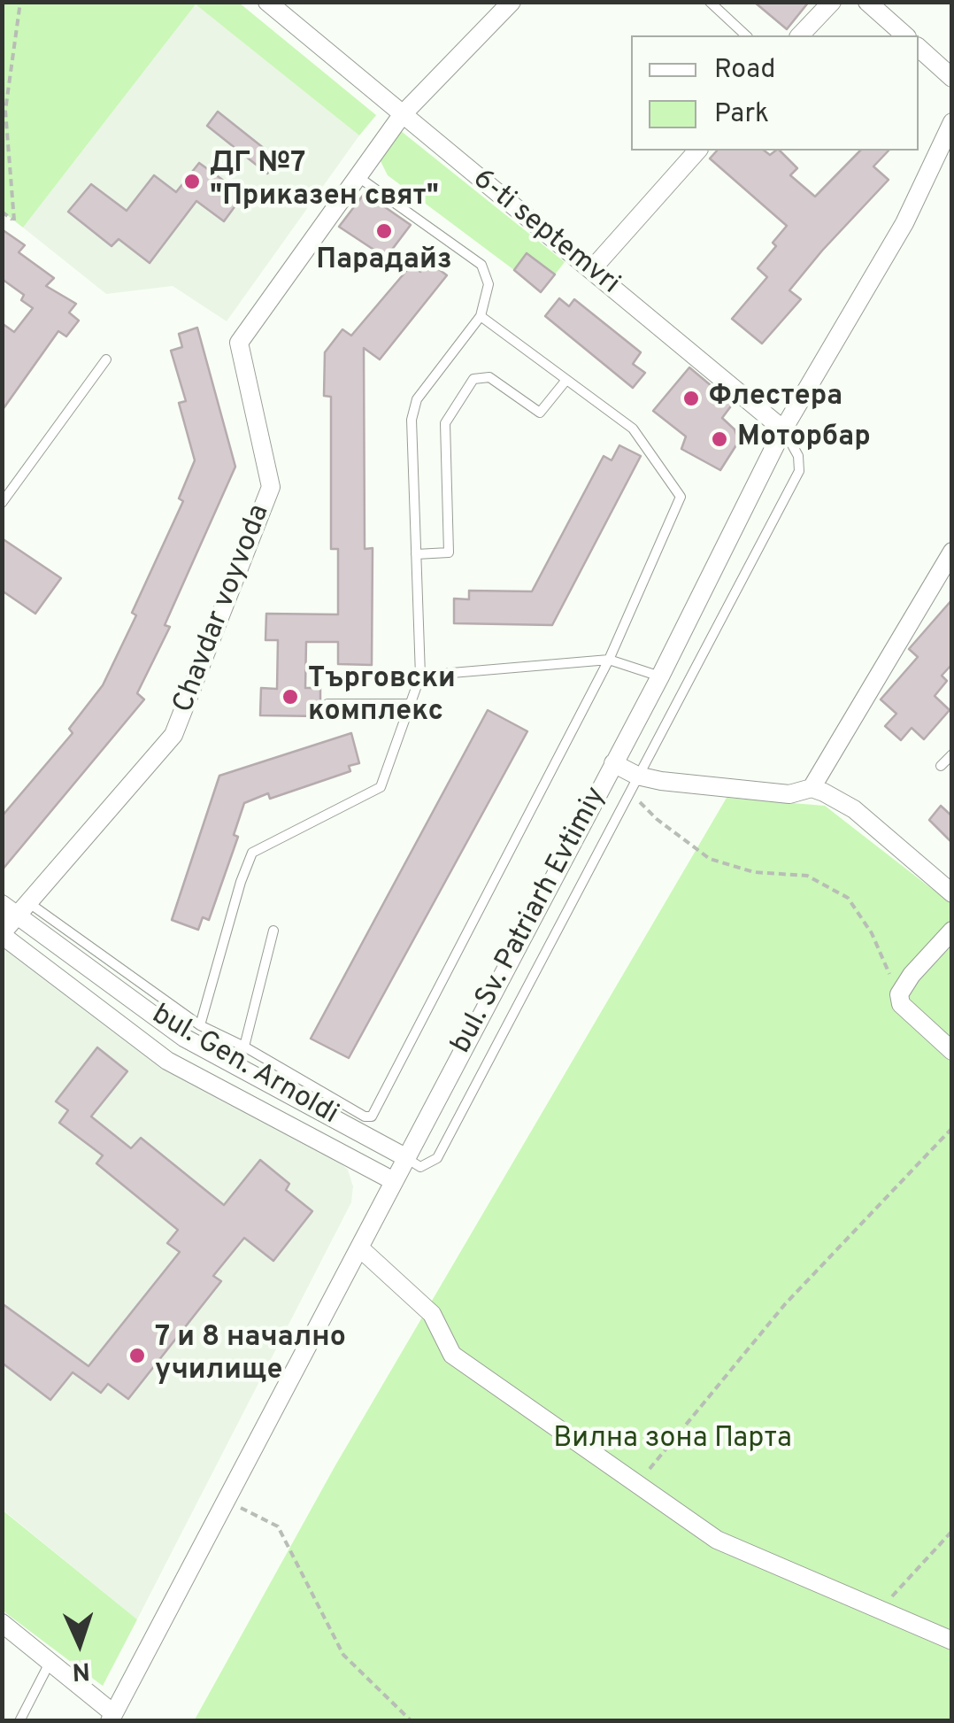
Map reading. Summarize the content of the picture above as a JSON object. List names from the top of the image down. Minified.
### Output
{"streets":{"street":["6-ti septemvri","Chavdar voyvoda","bul. Sv. Patriarh Evtimiy","bul. Gen. Arnoldi"]},"crossings":[["6-ti septemvri","Chavdar voyvoda"],["6-ti septemvri","bul. Sv. Patriarh Evtimiy"],["Chavdar voyvoda","bul. Gen. Arnoldi"],["bul. Sv. Patriarh Evtimiy","bul. Gen. Arnoldi"]],"parks":["Вилна зона Парта"],"places":["ДГ №7 \"Приказен свят\"","Парадайз","Флестера","Моторбар","Търговски комплекс","7 и 8 начално училище"],"legend":["Road","Park"],"north":"bottom"}
